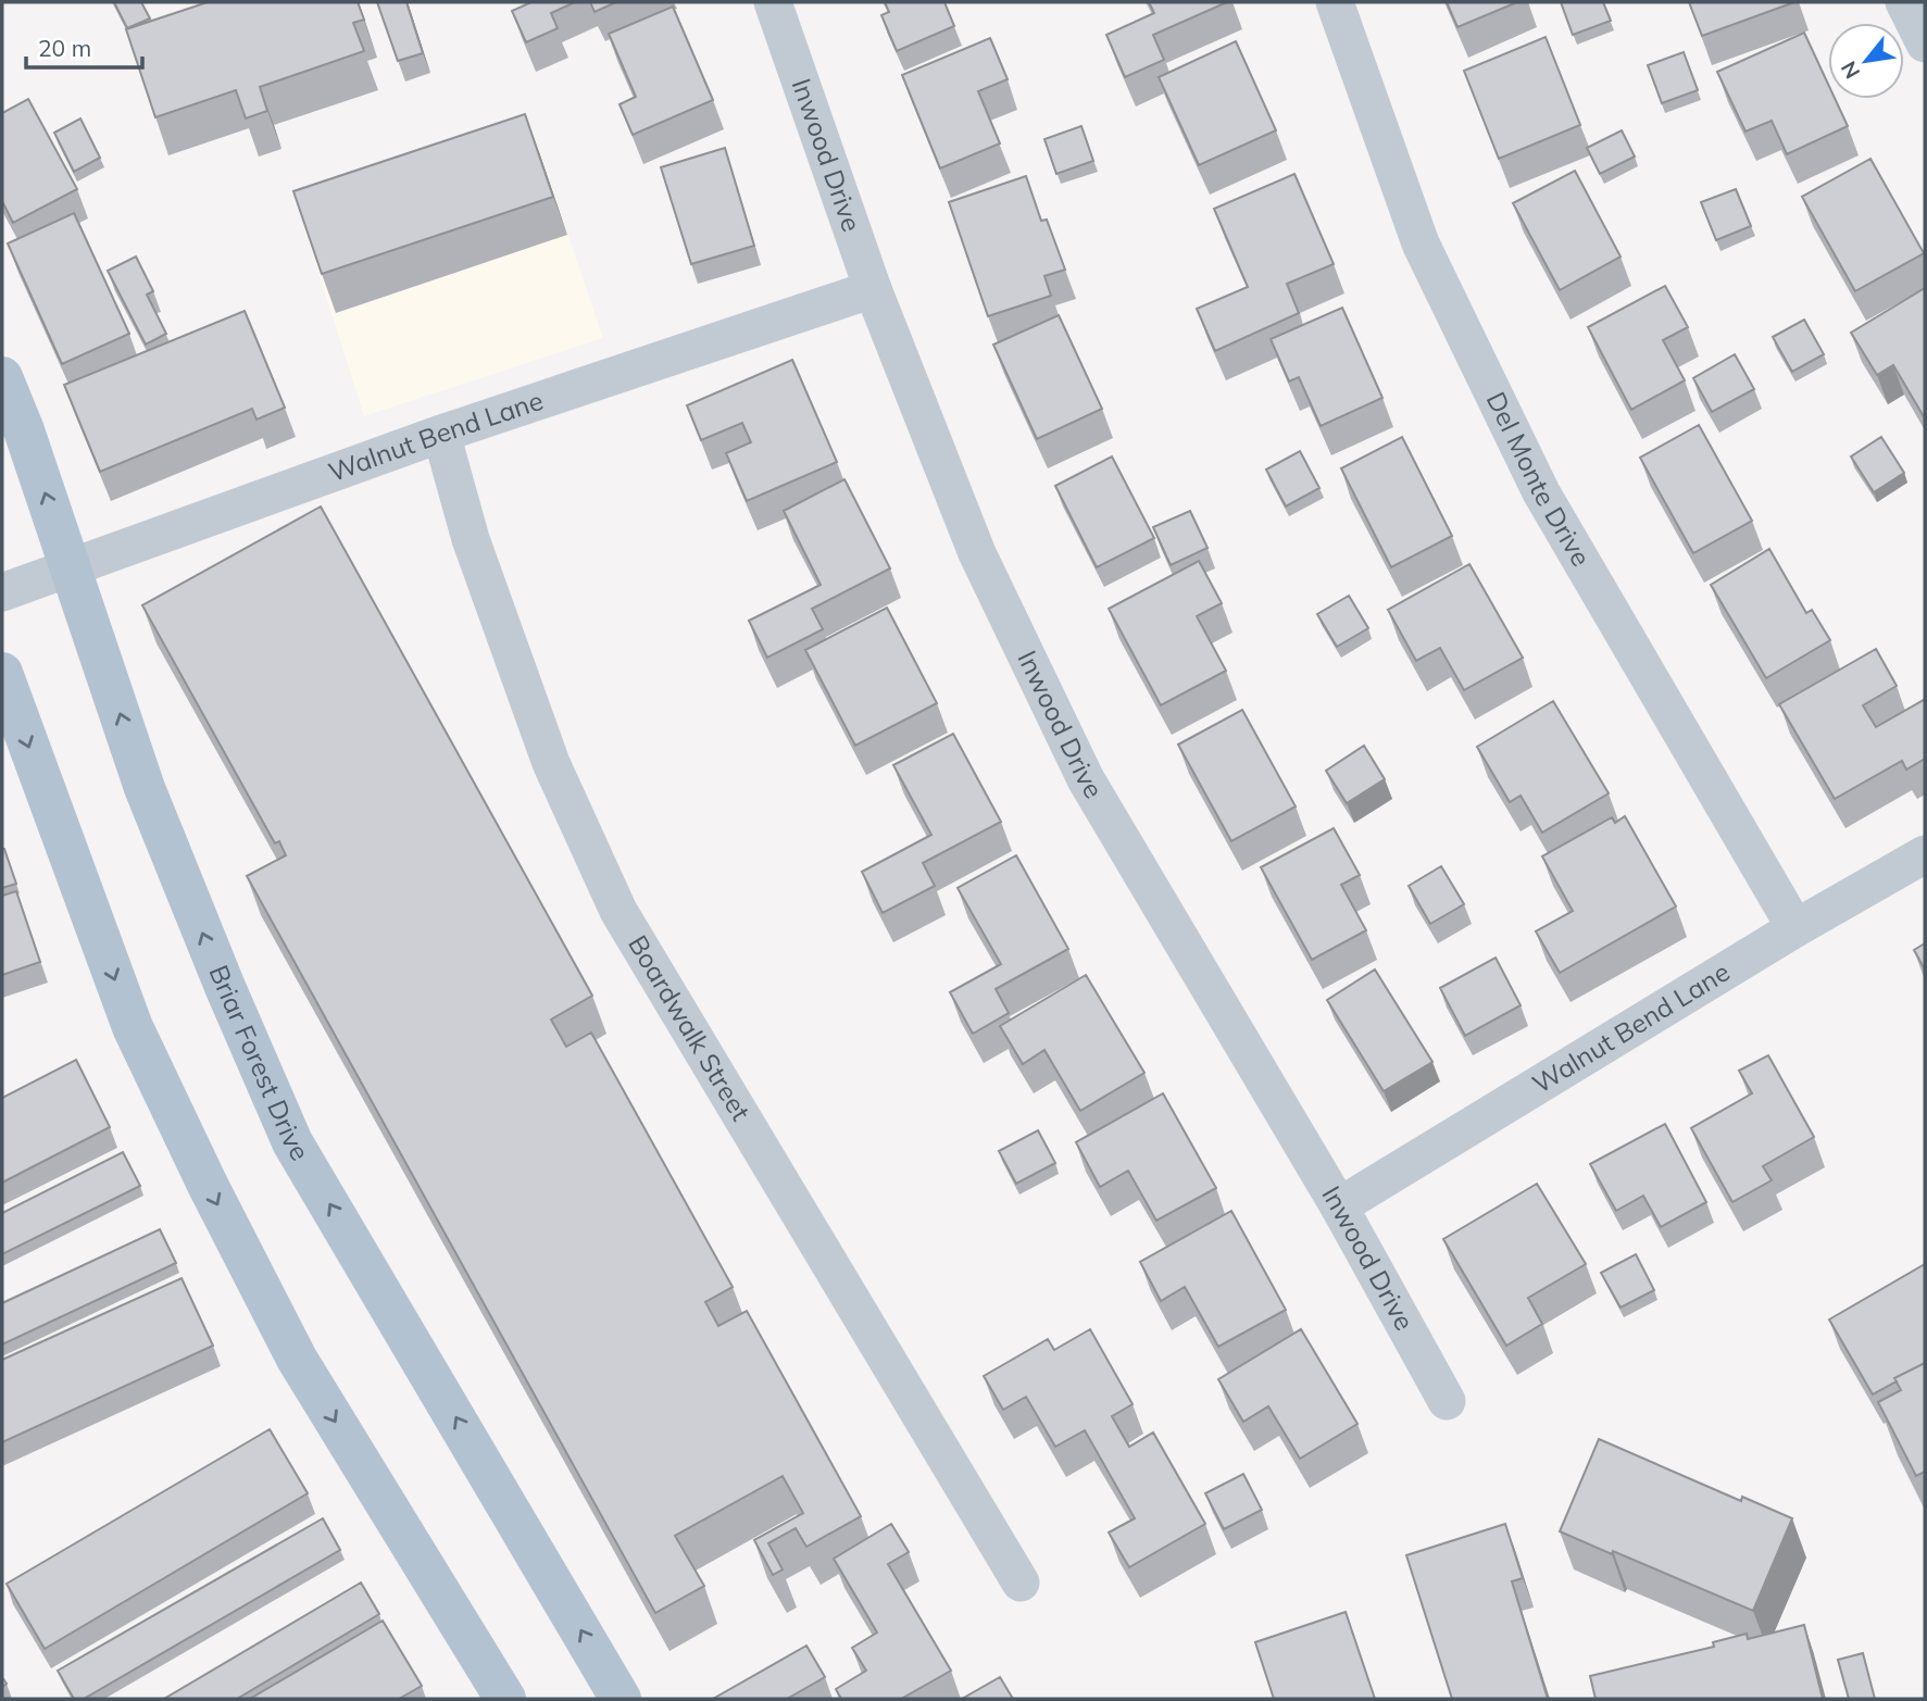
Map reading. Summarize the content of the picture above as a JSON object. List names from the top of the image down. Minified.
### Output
{"streets":{"main road":["Briar Forest Drive"],"street":["Inwood Drive","Walnut Bend Lane","Del Monte Drive","Boardwalk Street"]},"crossings":[["Inwood Drive","Walnut Bend Lane"],["Walnut Bend Lane","Del Monte Drive"],["Walnut Bend Lane","Boardwalk Street"],["Walnut Bend Lane","Briar Forest Drive"]],"scale_bar":"20 m","north":"bottom left"}
